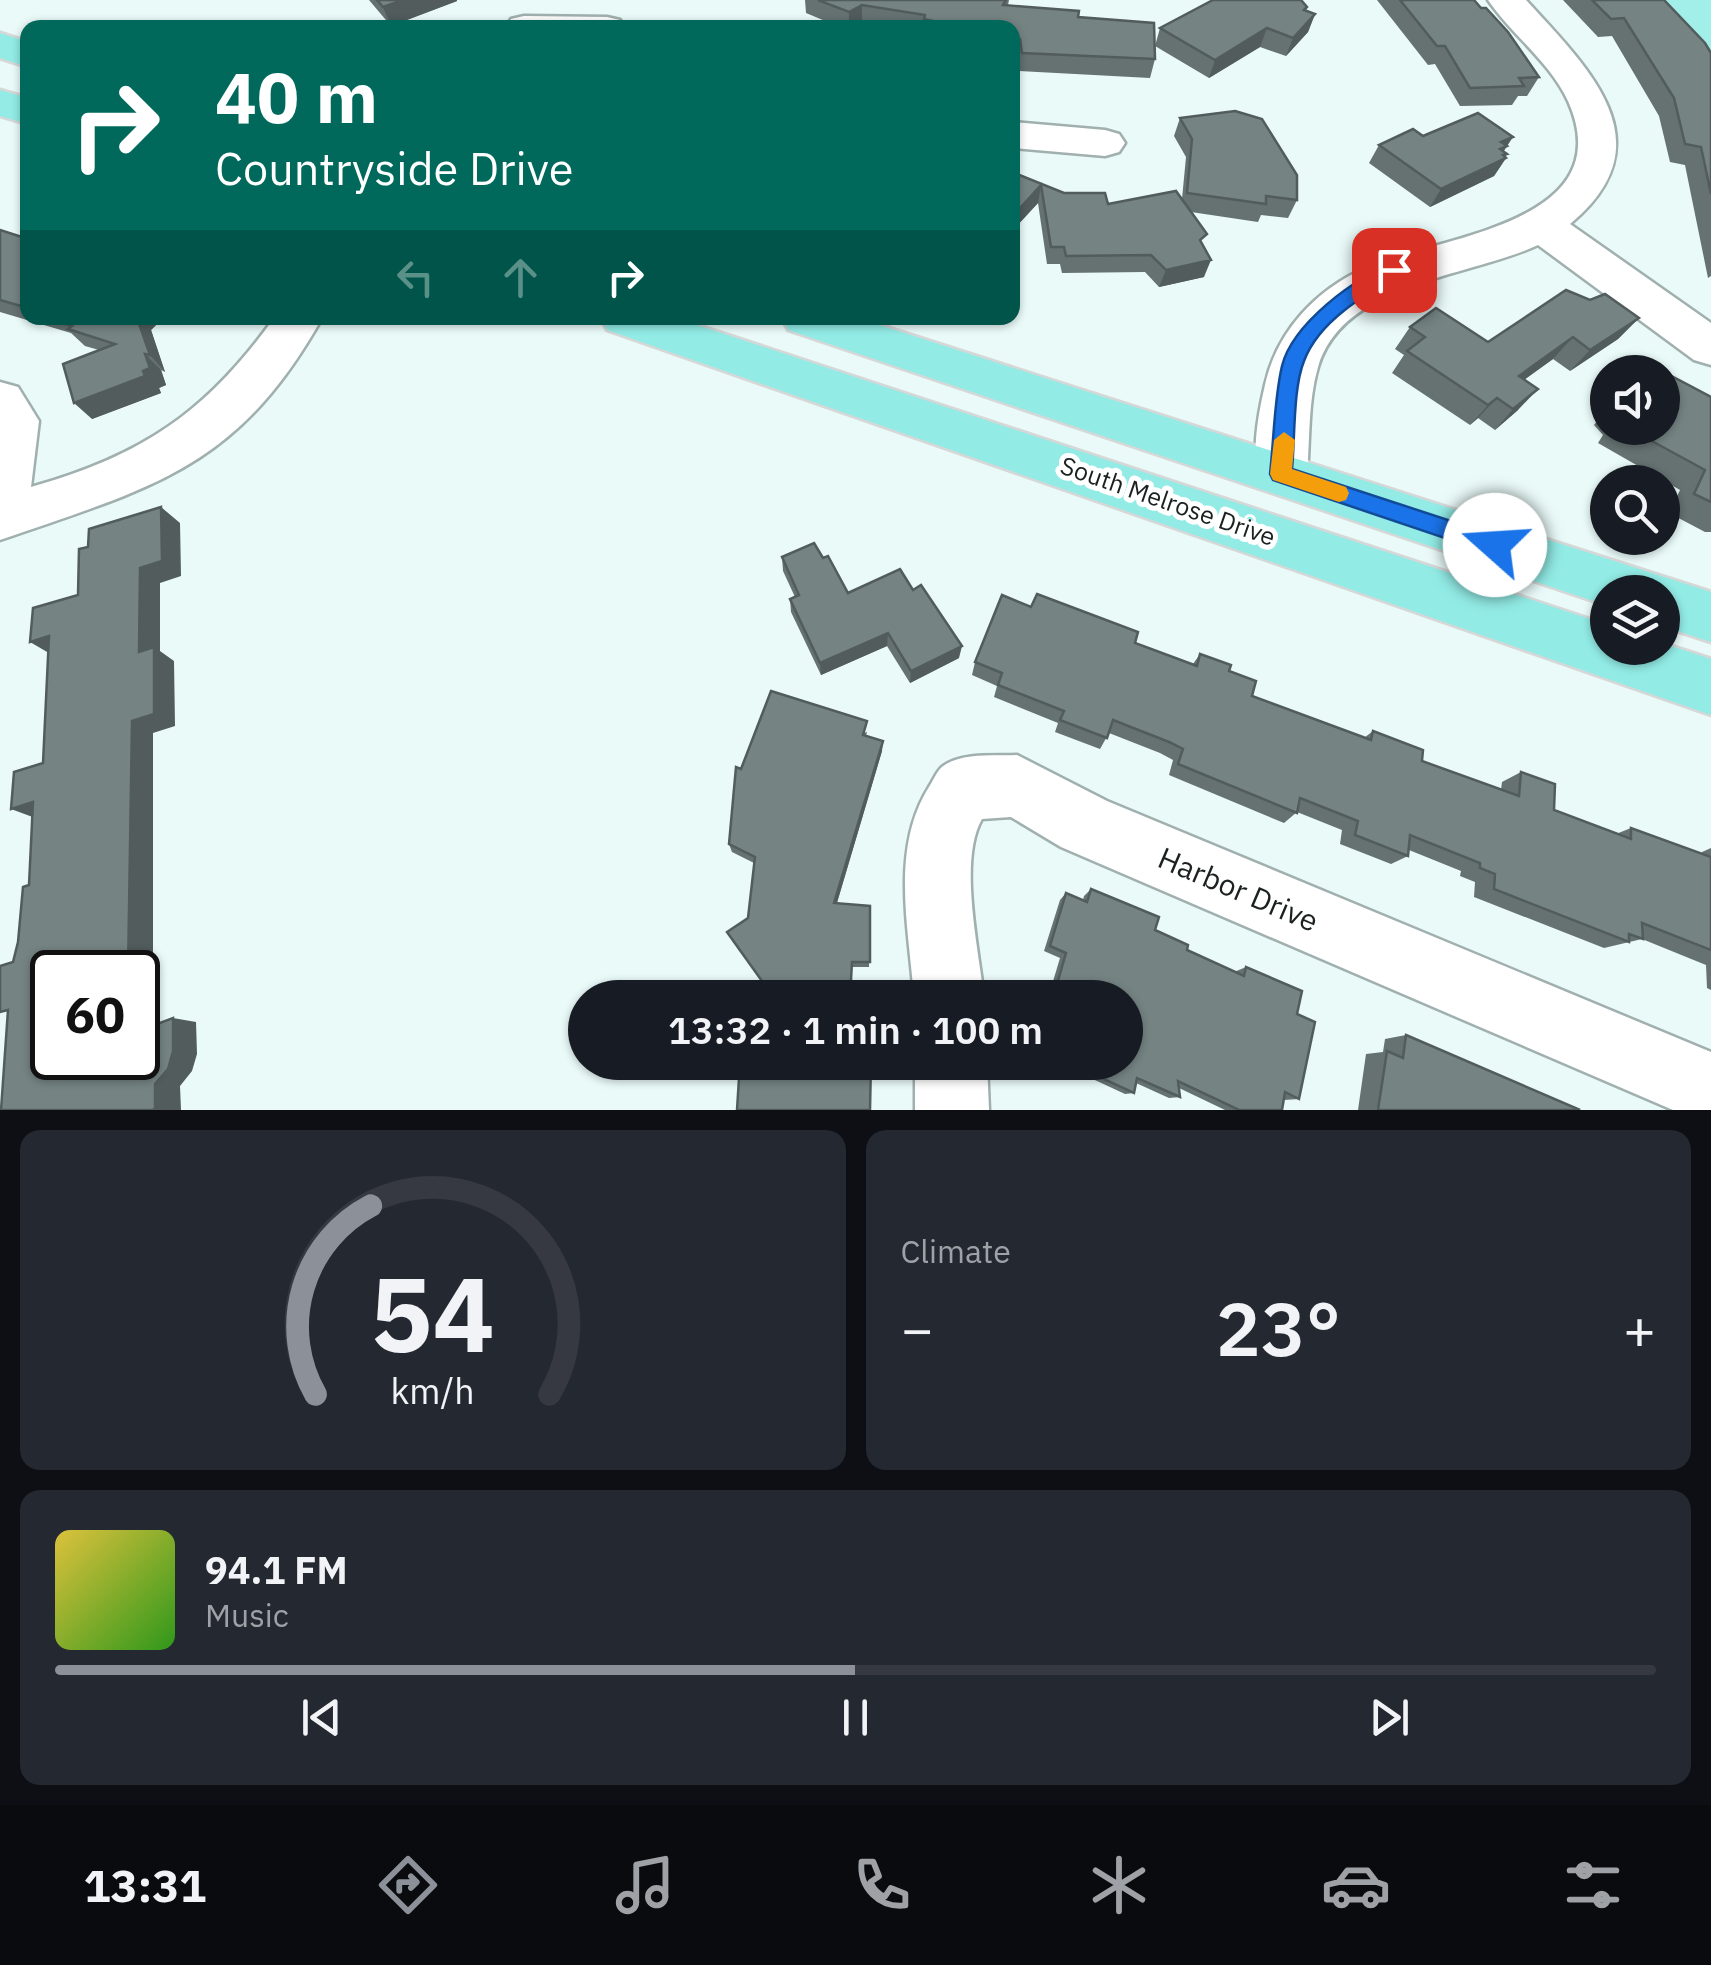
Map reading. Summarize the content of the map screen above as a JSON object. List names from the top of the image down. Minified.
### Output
{"streets":{"main road":["South Melrose Drive"],"street":["Harbor Drive"]},"page":{"turn":["40 m","Countryside Drive"],"limit":"60","trip":"13:32 · 1 min · 100 m","tile":"Climate","heat":["−","23°","+"],"song":["94.1 FM","Music"],"tabs":"13:31","gauge":["54","km/h"]}}
